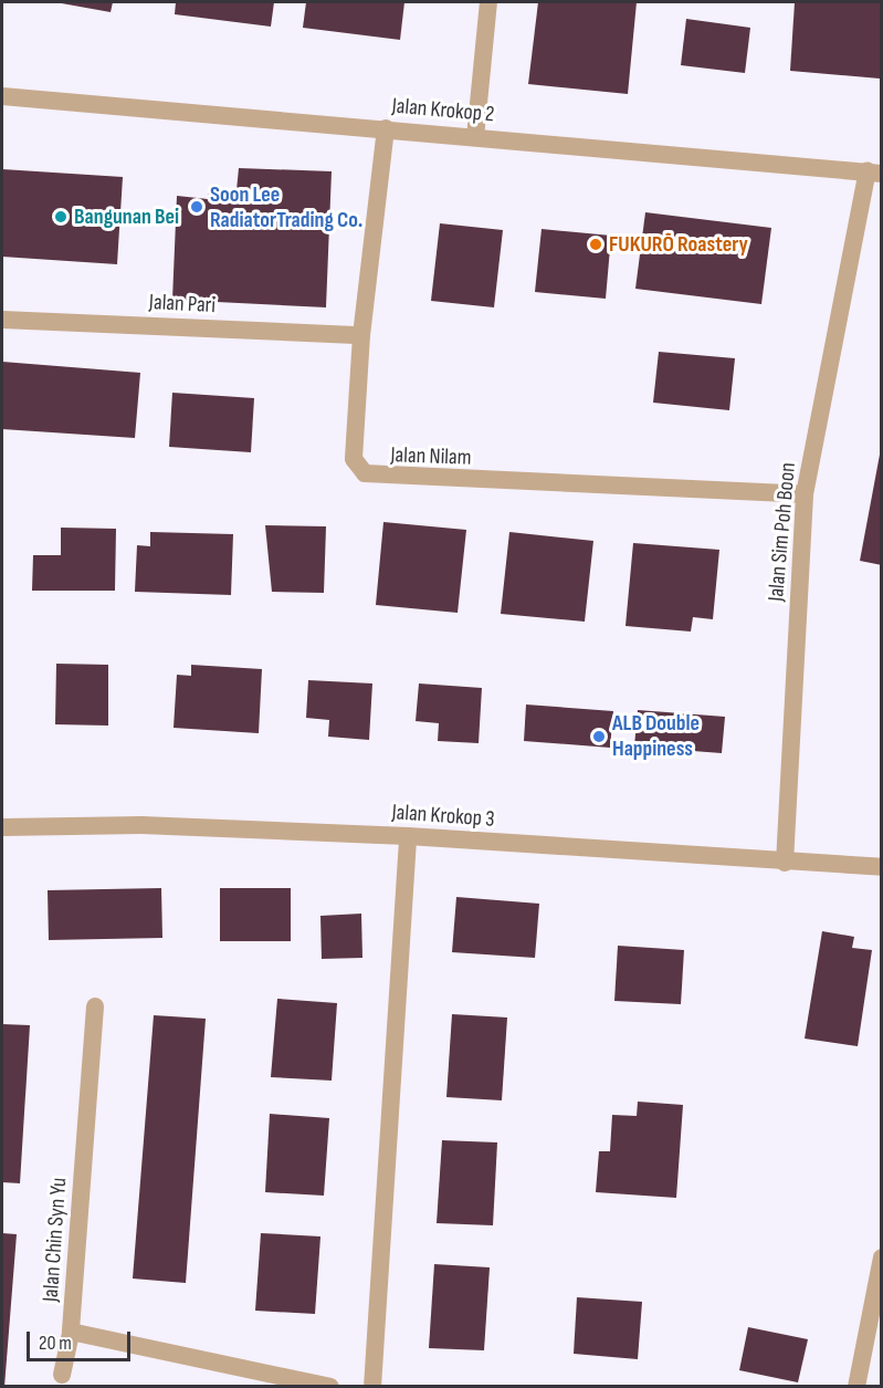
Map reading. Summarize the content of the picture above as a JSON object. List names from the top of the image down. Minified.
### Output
{"streets":{"street":["Jalan Krokop 2","Jalan Pari","Jalan Nilam","Jalan Sim Poh Boon","Jalan Krokop 3","Jalan Chin Syn Yu"]},"crossings":[["Jalan Krokop 2","Jalan Nilam"],["Jalan Krokop 2","Jalan Sim Poh Boon"],["Jalan Pari","Jalan Nilam"],["Jalan Nilam","Jalan Sim Poh Boon"],["Jalan Sim Poh Boon","Jalan Krokop 3"]],"places":["Soon Lee RadiatorTrading Co.","Bangunan Bei","FUKURŌ Roastery","ALB Double Happiness"],"scale_bar":"20 m"}
